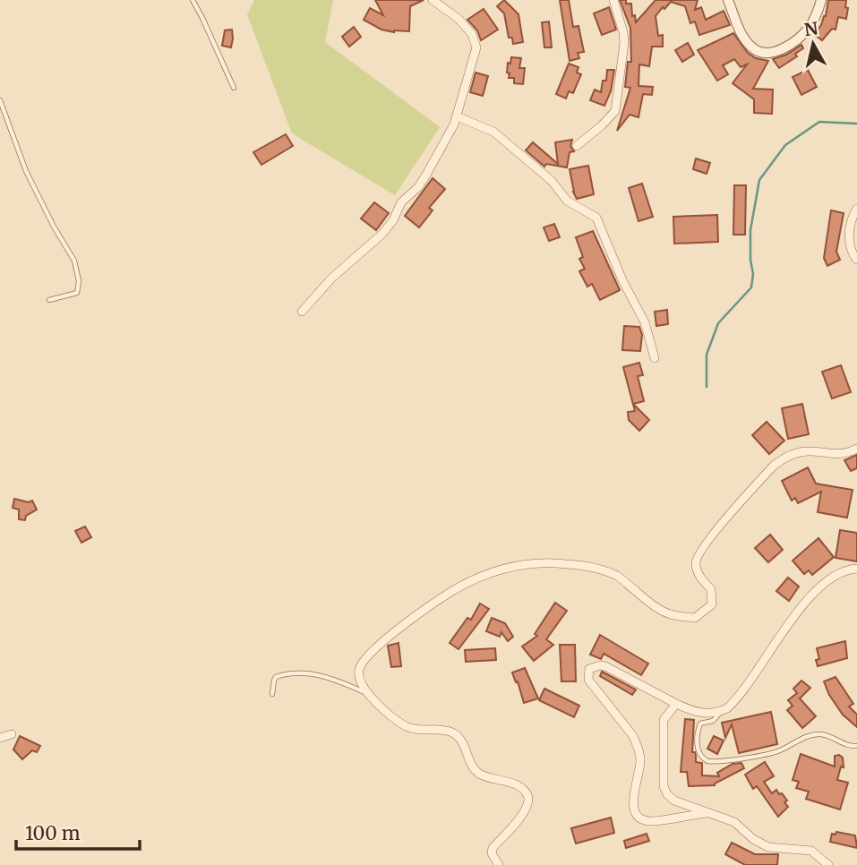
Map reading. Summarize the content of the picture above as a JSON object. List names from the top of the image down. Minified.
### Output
{"scale_bar":"100 m","north":"top"}
